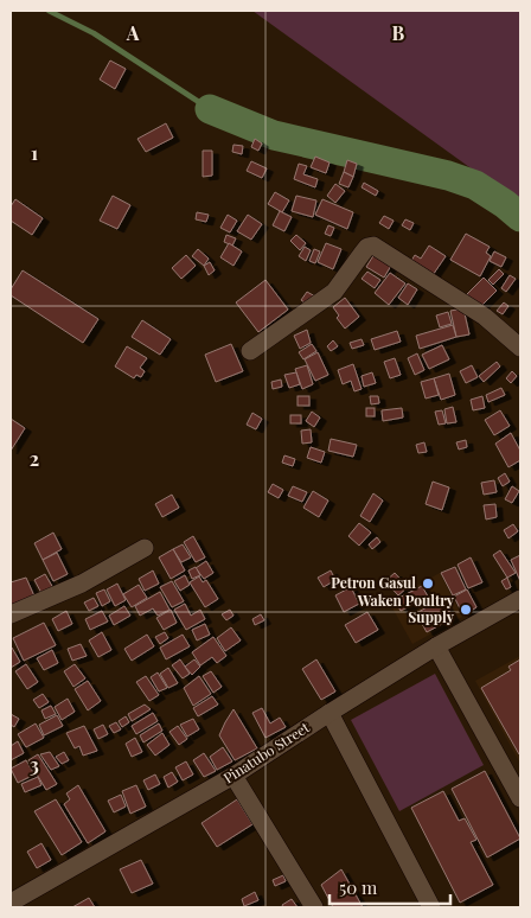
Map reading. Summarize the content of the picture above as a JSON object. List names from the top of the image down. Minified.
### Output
{"streets":{"street":["Pinatubo Street"]},"places":["Petron Gasul","Waken Poultry Supply"],"scale_bar":"50 m","grid":{"columns":["A","B"],"rows":["1","2","3"]}}
